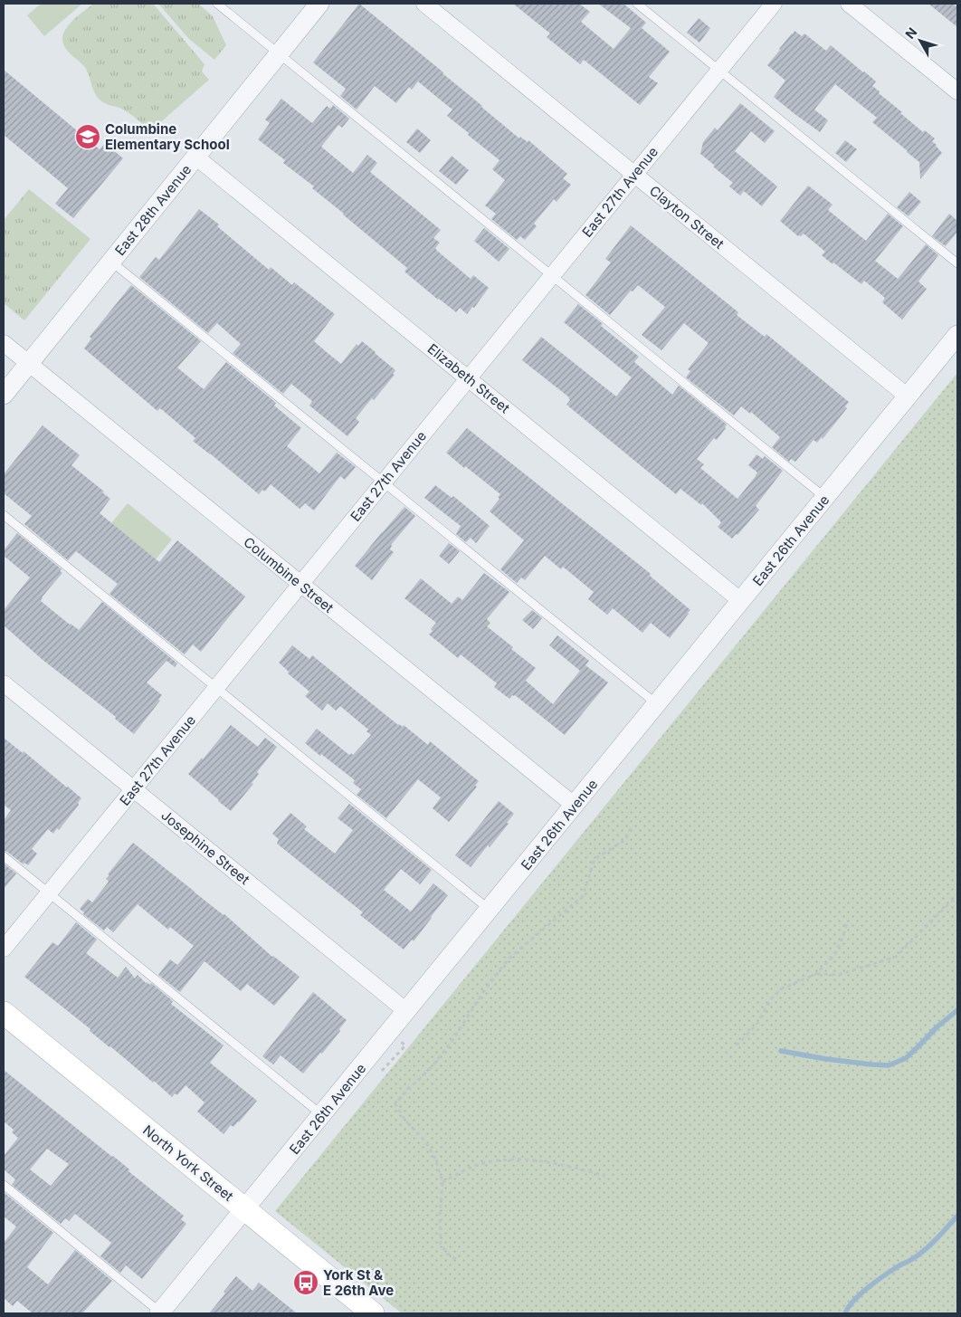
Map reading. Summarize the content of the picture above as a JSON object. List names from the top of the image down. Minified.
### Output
{"streets":{"main road":["North York Street"],"street":["East 27th Avenue","East 28th Avenue","Clayton Street","Elizabeth Street","East 26th Avenue","Columbine Street","Josephine Street"]},"crossings":[["East 27th Avenue","Clayton Street"],["East 27th Avenue","Elizabeth Street"],["East 27th Avenue","Columbine Street"],["East 27th Avenue","Josephine Street"],["East 28th Avenue","Elizabeth Street"],["East 28th Avenue","Columbine Street"],["Clayton Street","East 26th Avenue"],["Elizabeth Street","East 26th Avenue"],["East 26th Avenue","Columbine Street"],["East 26th Avenue","Josephine Street"],["East 26th Avenue","North York Street"]],"places":{"school or university":["Columbine Elementary School"],"bus stop":["York St & E 26th Ave"]},"north":"top left"}
